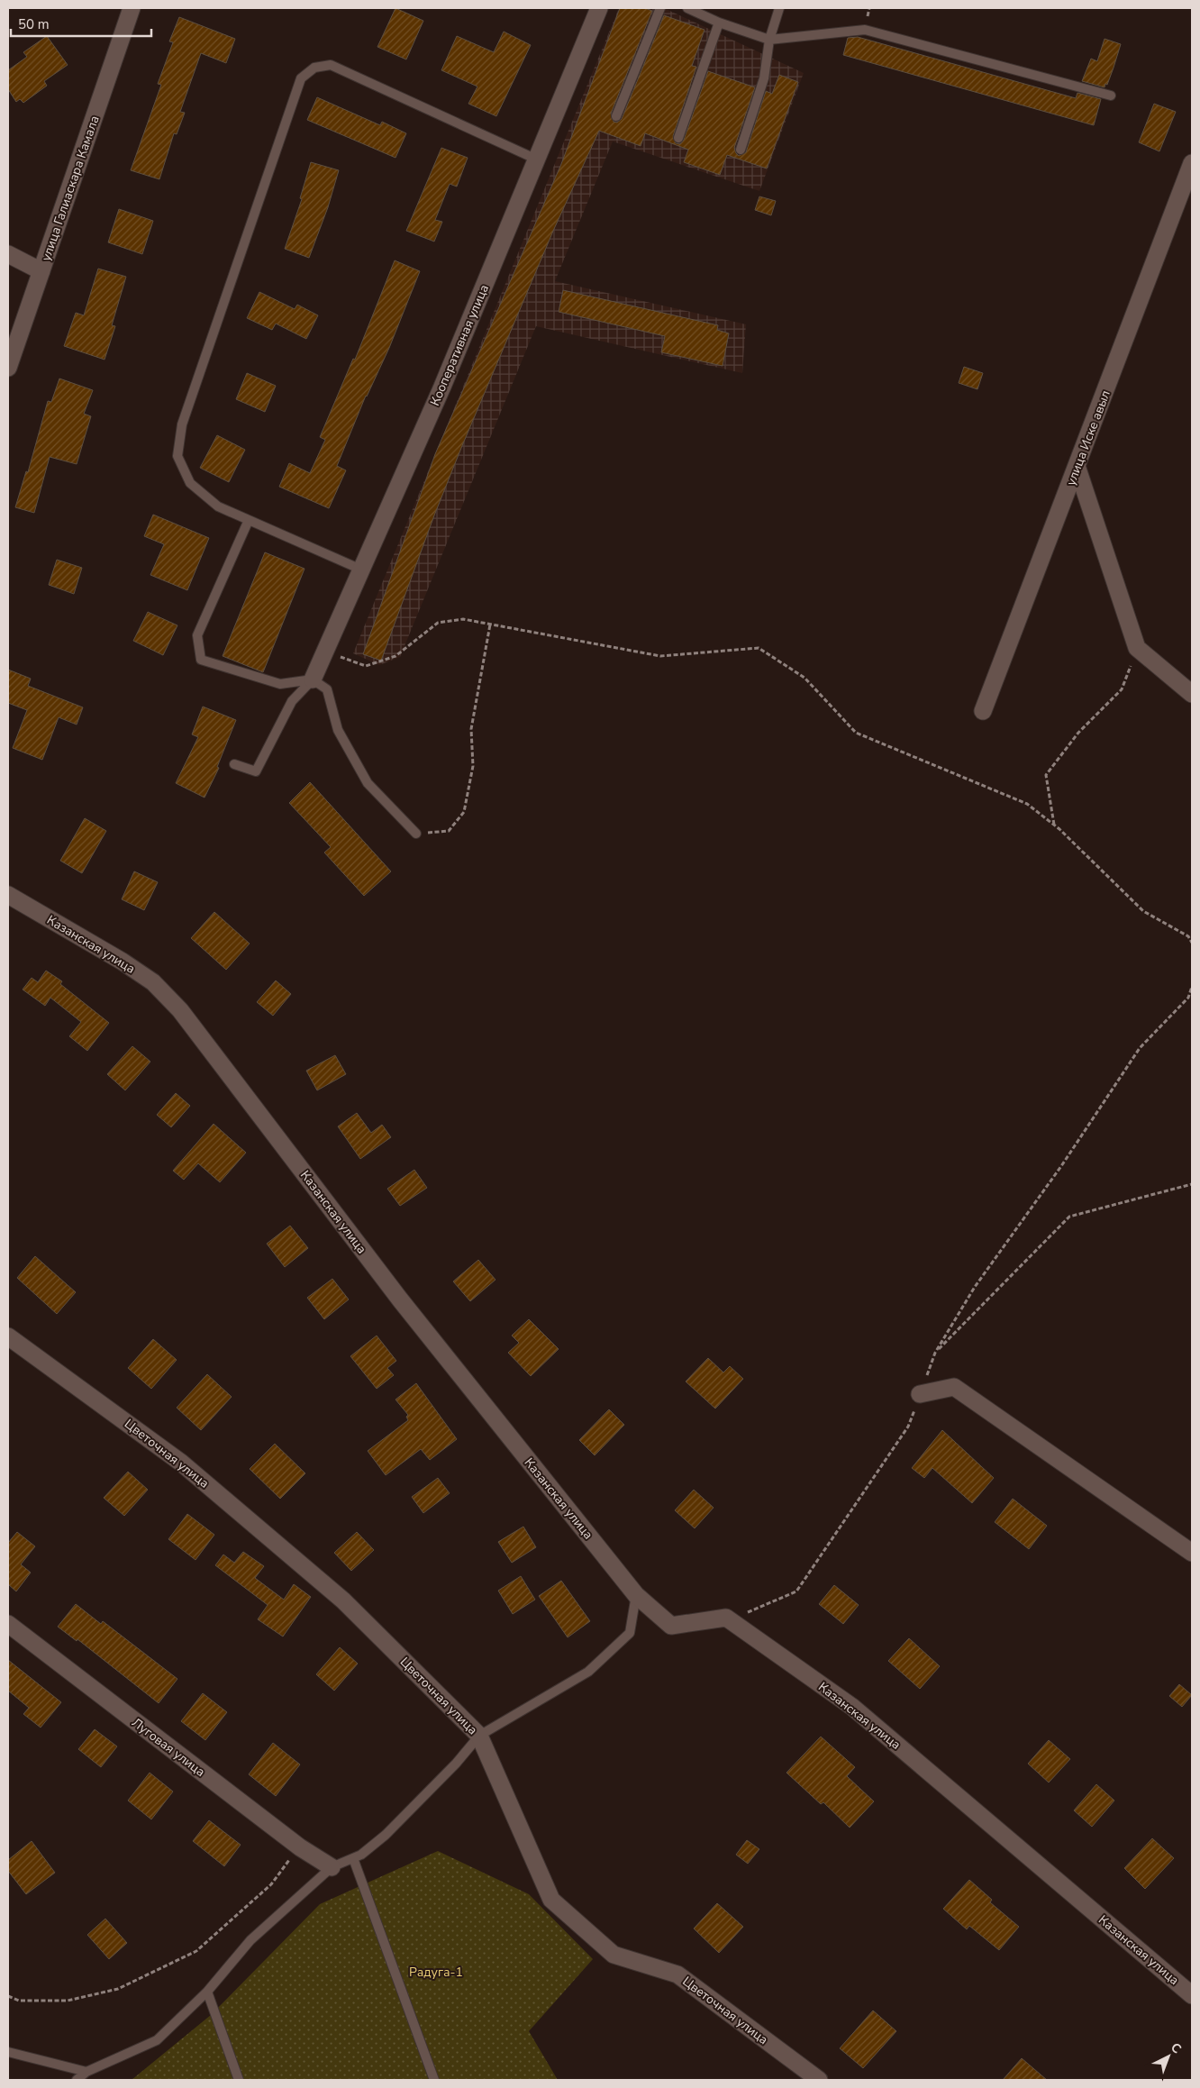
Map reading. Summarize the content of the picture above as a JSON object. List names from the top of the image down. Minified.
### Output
{"streets":{"street":["улица Галиаскара Камала","Кооперативная улица","улица Иске авыл","Казанская улица","Цветочная улица","Луговая улица"]},"parks":["Радуга-1"],"scale_bar":"50 m","north":"top right"}
